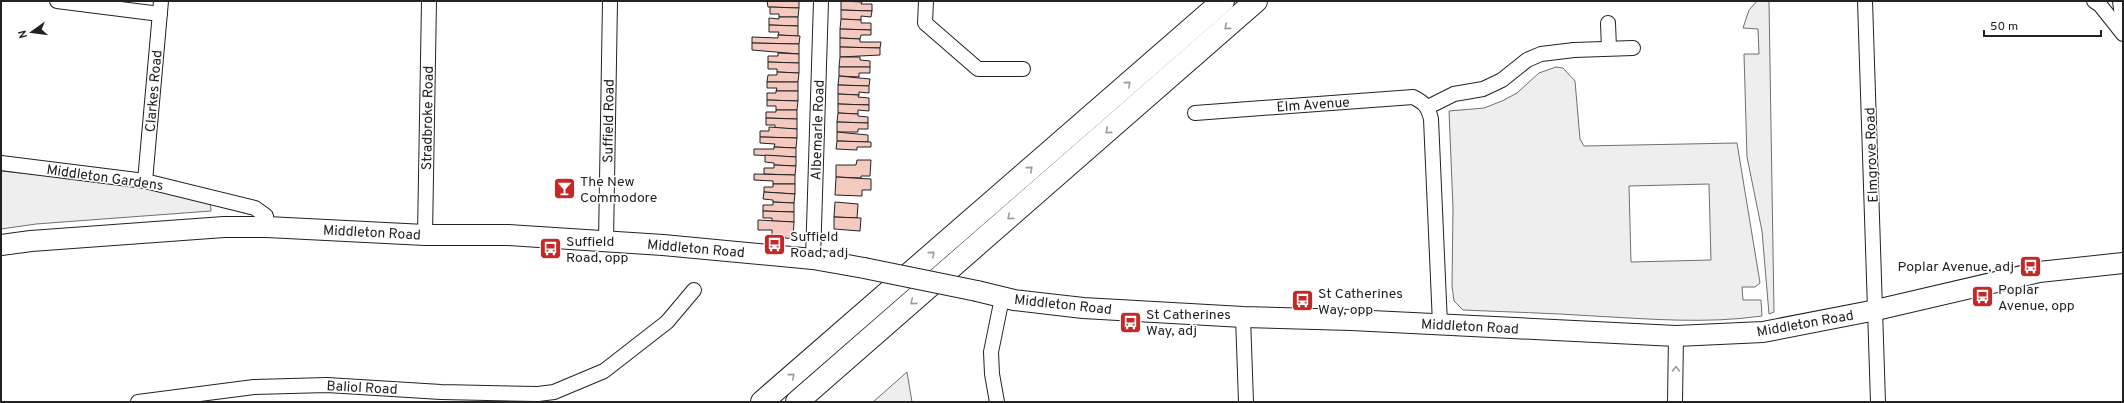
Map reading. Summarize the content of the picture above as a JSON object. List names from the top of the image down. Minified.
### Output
{"streets":{"main road":["Middleton Road"],"street":["Clarkes Road","Elm Avenue","Stradbroke Road","Suffield Road","Albemarle Road","Elmgrove Road","Middleton Gardens","Baliol Road"]},"crossings":[["Clarkes Road","Middleton Gardens"],["Stradbroke Road","Middleton Road"],["Suffield Road","Middleton Road"],["Albemarle Road","Middleton Road"],["Elmgrove Road","Middleton Road"],["Middleton Gardens","Middleton Road"]],"places":{"bar":["The New Commodore"],"bus stop":["Suffield Road, adj","Suffield Road, opp","Poplar Avenue, adj","Poplar Avenue, opp","St Catherines Way, opp","St Catherines Way, adj"]},"scale_bar":"50 m","north":"left"}
